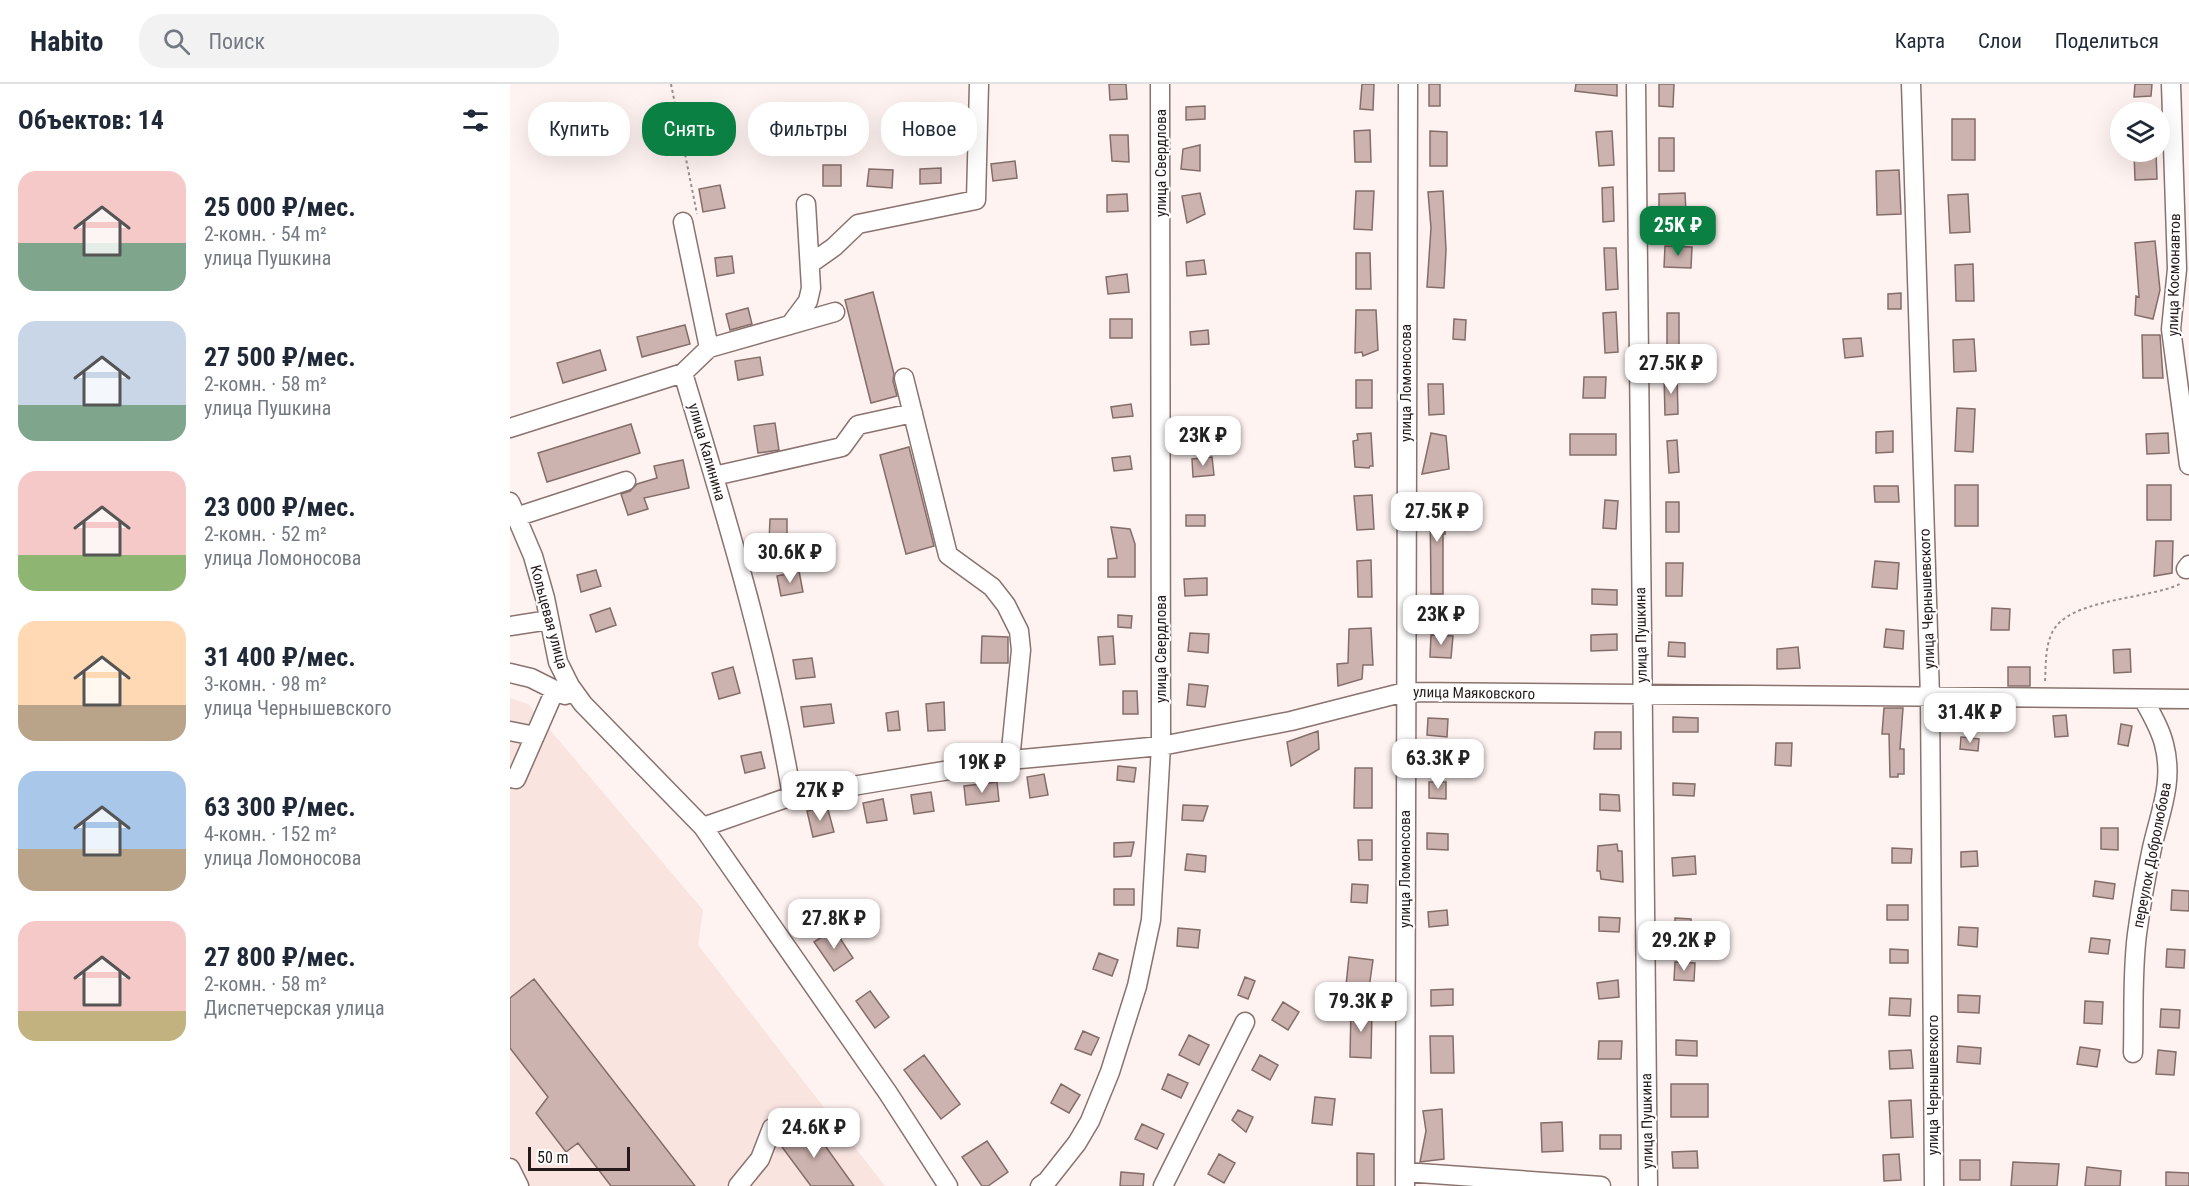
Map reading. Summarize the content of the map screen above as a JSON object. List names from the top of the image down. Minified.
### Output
{"streets":{"street":["улица Свердлова","улица Космонавтов","улица Ломоносова","улица Калинина","улица Чернышевского","Кольцевая улица","улица Пушкина","улица Маяковского","переулок Добролюбова"]},"crossings":[["улица Свердлова","улица Маяковского"],["улица Ломоносова","улица Маяковского"],["улица Калинина","улица Маяковского"],["улица Чернышевского","улица Маяковского"],["Кольцевая улица","улица Маяковского"],["улица Пушкина","улица Маяковского"],["улица Маяковского","переулок Добролюбова"]],"scale_bar":"50 m","page":{"header":"Habito","search":"Поиск","nav":["Карта","Слои","Поделиться"],"heading":"Объектов: 14","chip":["Купить","Снять","Фильтры","Новое"],"list":[{"name":"25 000 ₽/мес.","note":"2-комн. · 54 m² · улица Пушкина"},{"name":"27 500 ₽/мес.","note":"2-комн. · 58 m² · улица Пушкина"},{"name":"23 000 ₽/мес.","note":"2-комн. · 52 m² · улица Ломоносова"},{"name":"31 400 ₽/мес.","note":"3-комн. · 98 m² · улица Чернышевского"},{"name":"63 300 ₽/мес.","note":"4-комн. · 152 m² · улица Ломоносова"},{"name":"27 800 ₽/мес.","note":"2-комн. · 58 m² · Диспетчерская улица"}],"price":["25K ₽","27.5K ₽","23K ₽","27.5K ₽","30.6K ₽","23K ₽","31.4K ₽","63.3K ₽","19K ₽","27K ₽","27.8K ₽","29.2K ₽","79.3K ₽","24.6K ₽"],"scale":"50 m"}}
